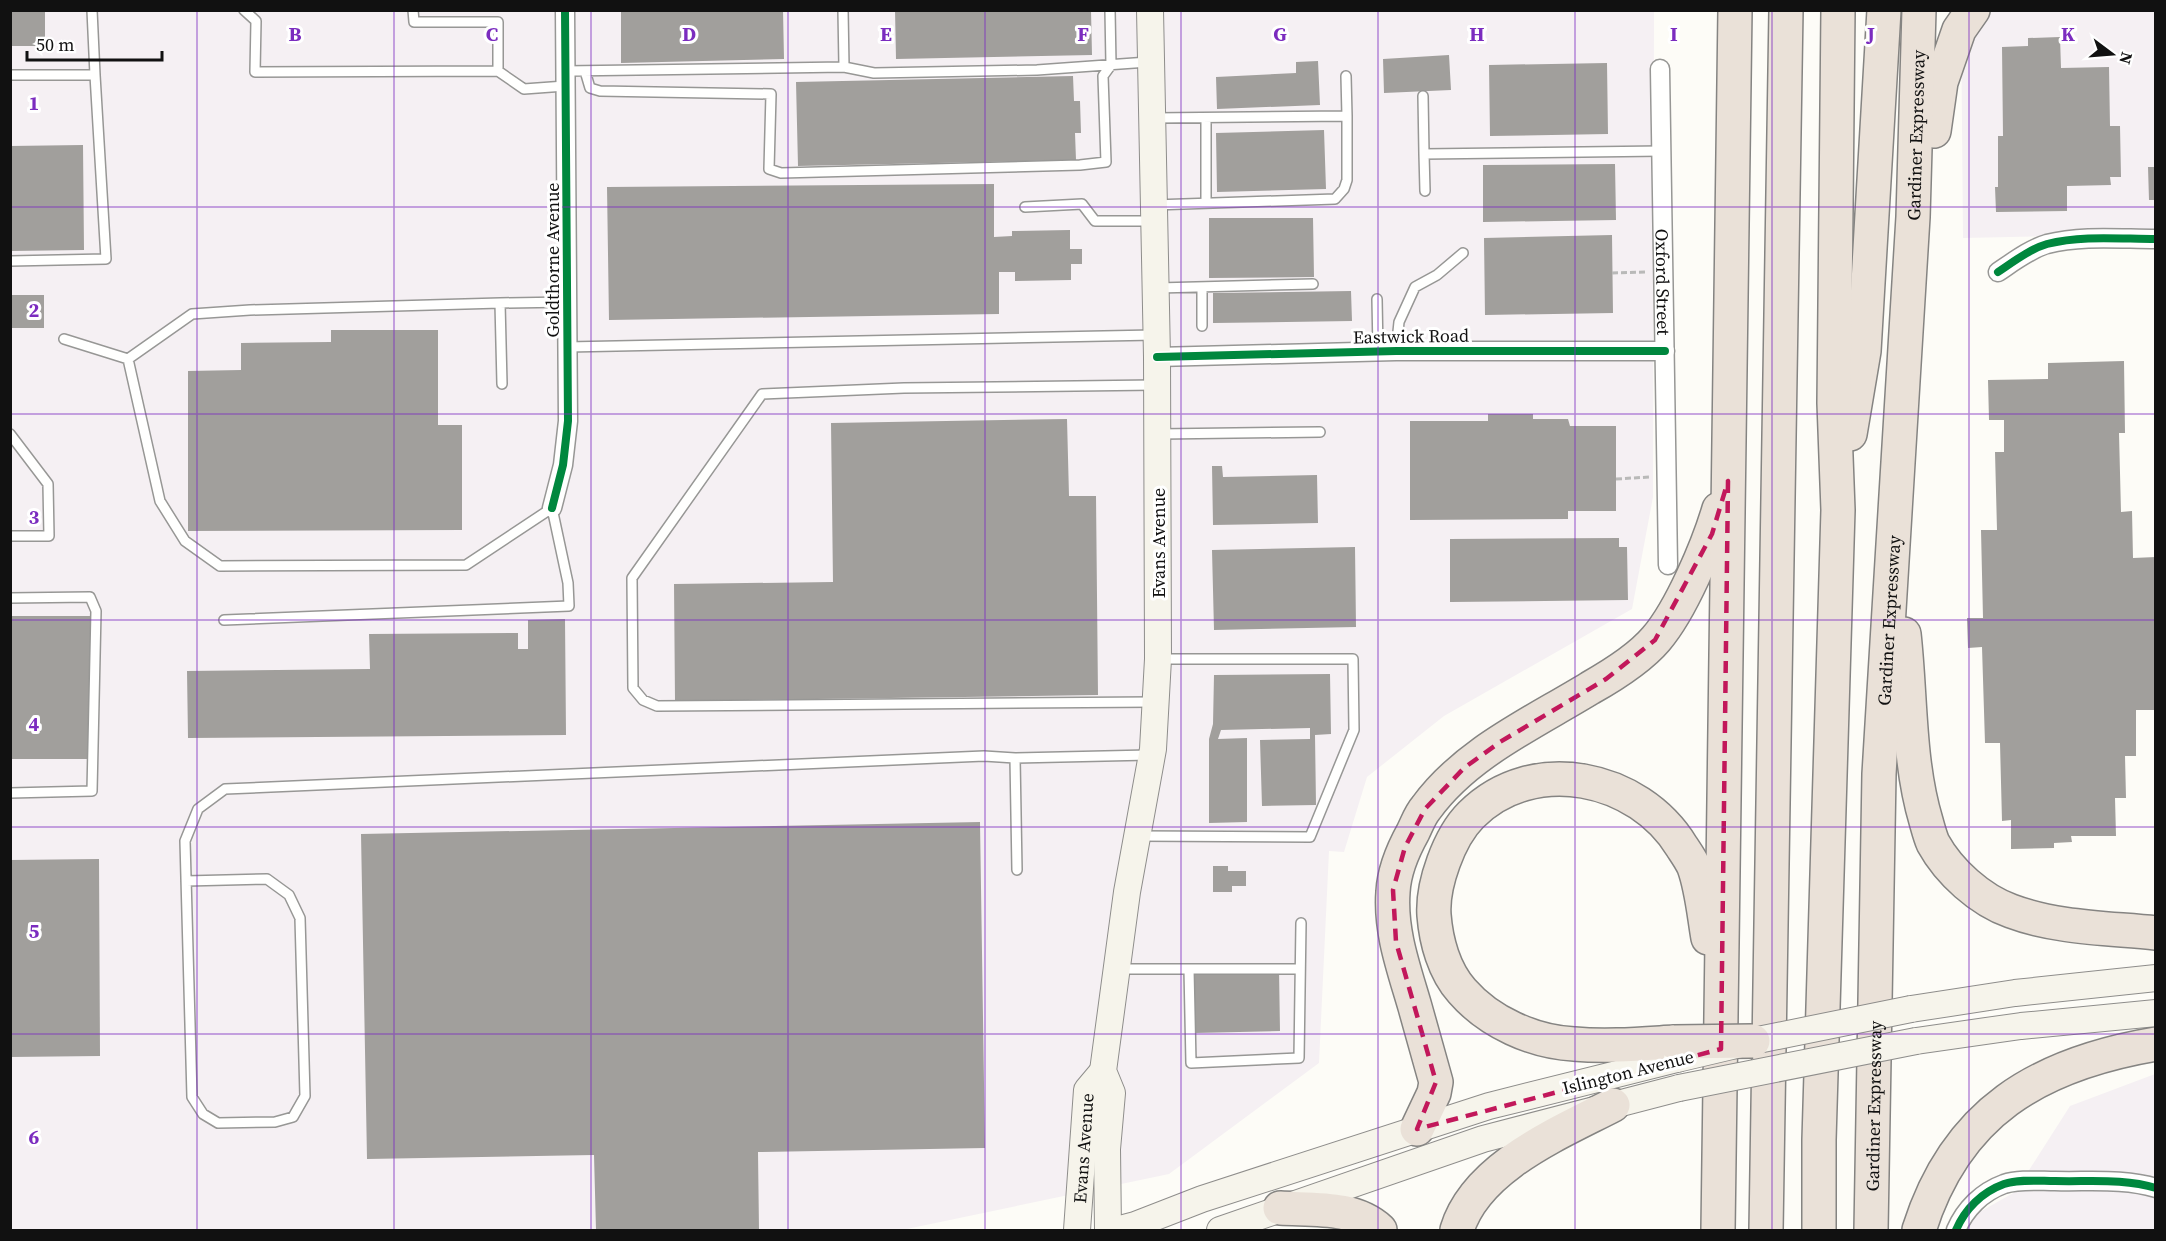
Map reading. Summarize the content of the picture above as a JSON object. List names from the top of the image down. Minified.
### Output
{"streets":{"highway":["Gardiner Expressway"],"main road":["Evans Avenue","Islington Avenue"],"street":["Goldthorne Avenue","Oxford Street","Eastwick Road"]},"crossings":[["Oxford Street","Eastwick Road"],["Eastwick Road","Evans Avenue"]],"scale_bar":"50 m","north":"right","grid":{"columns":["B","C","D","E","F","G","H","I","J","K"],"rows":["1","2","3","4","5","6"]}}
